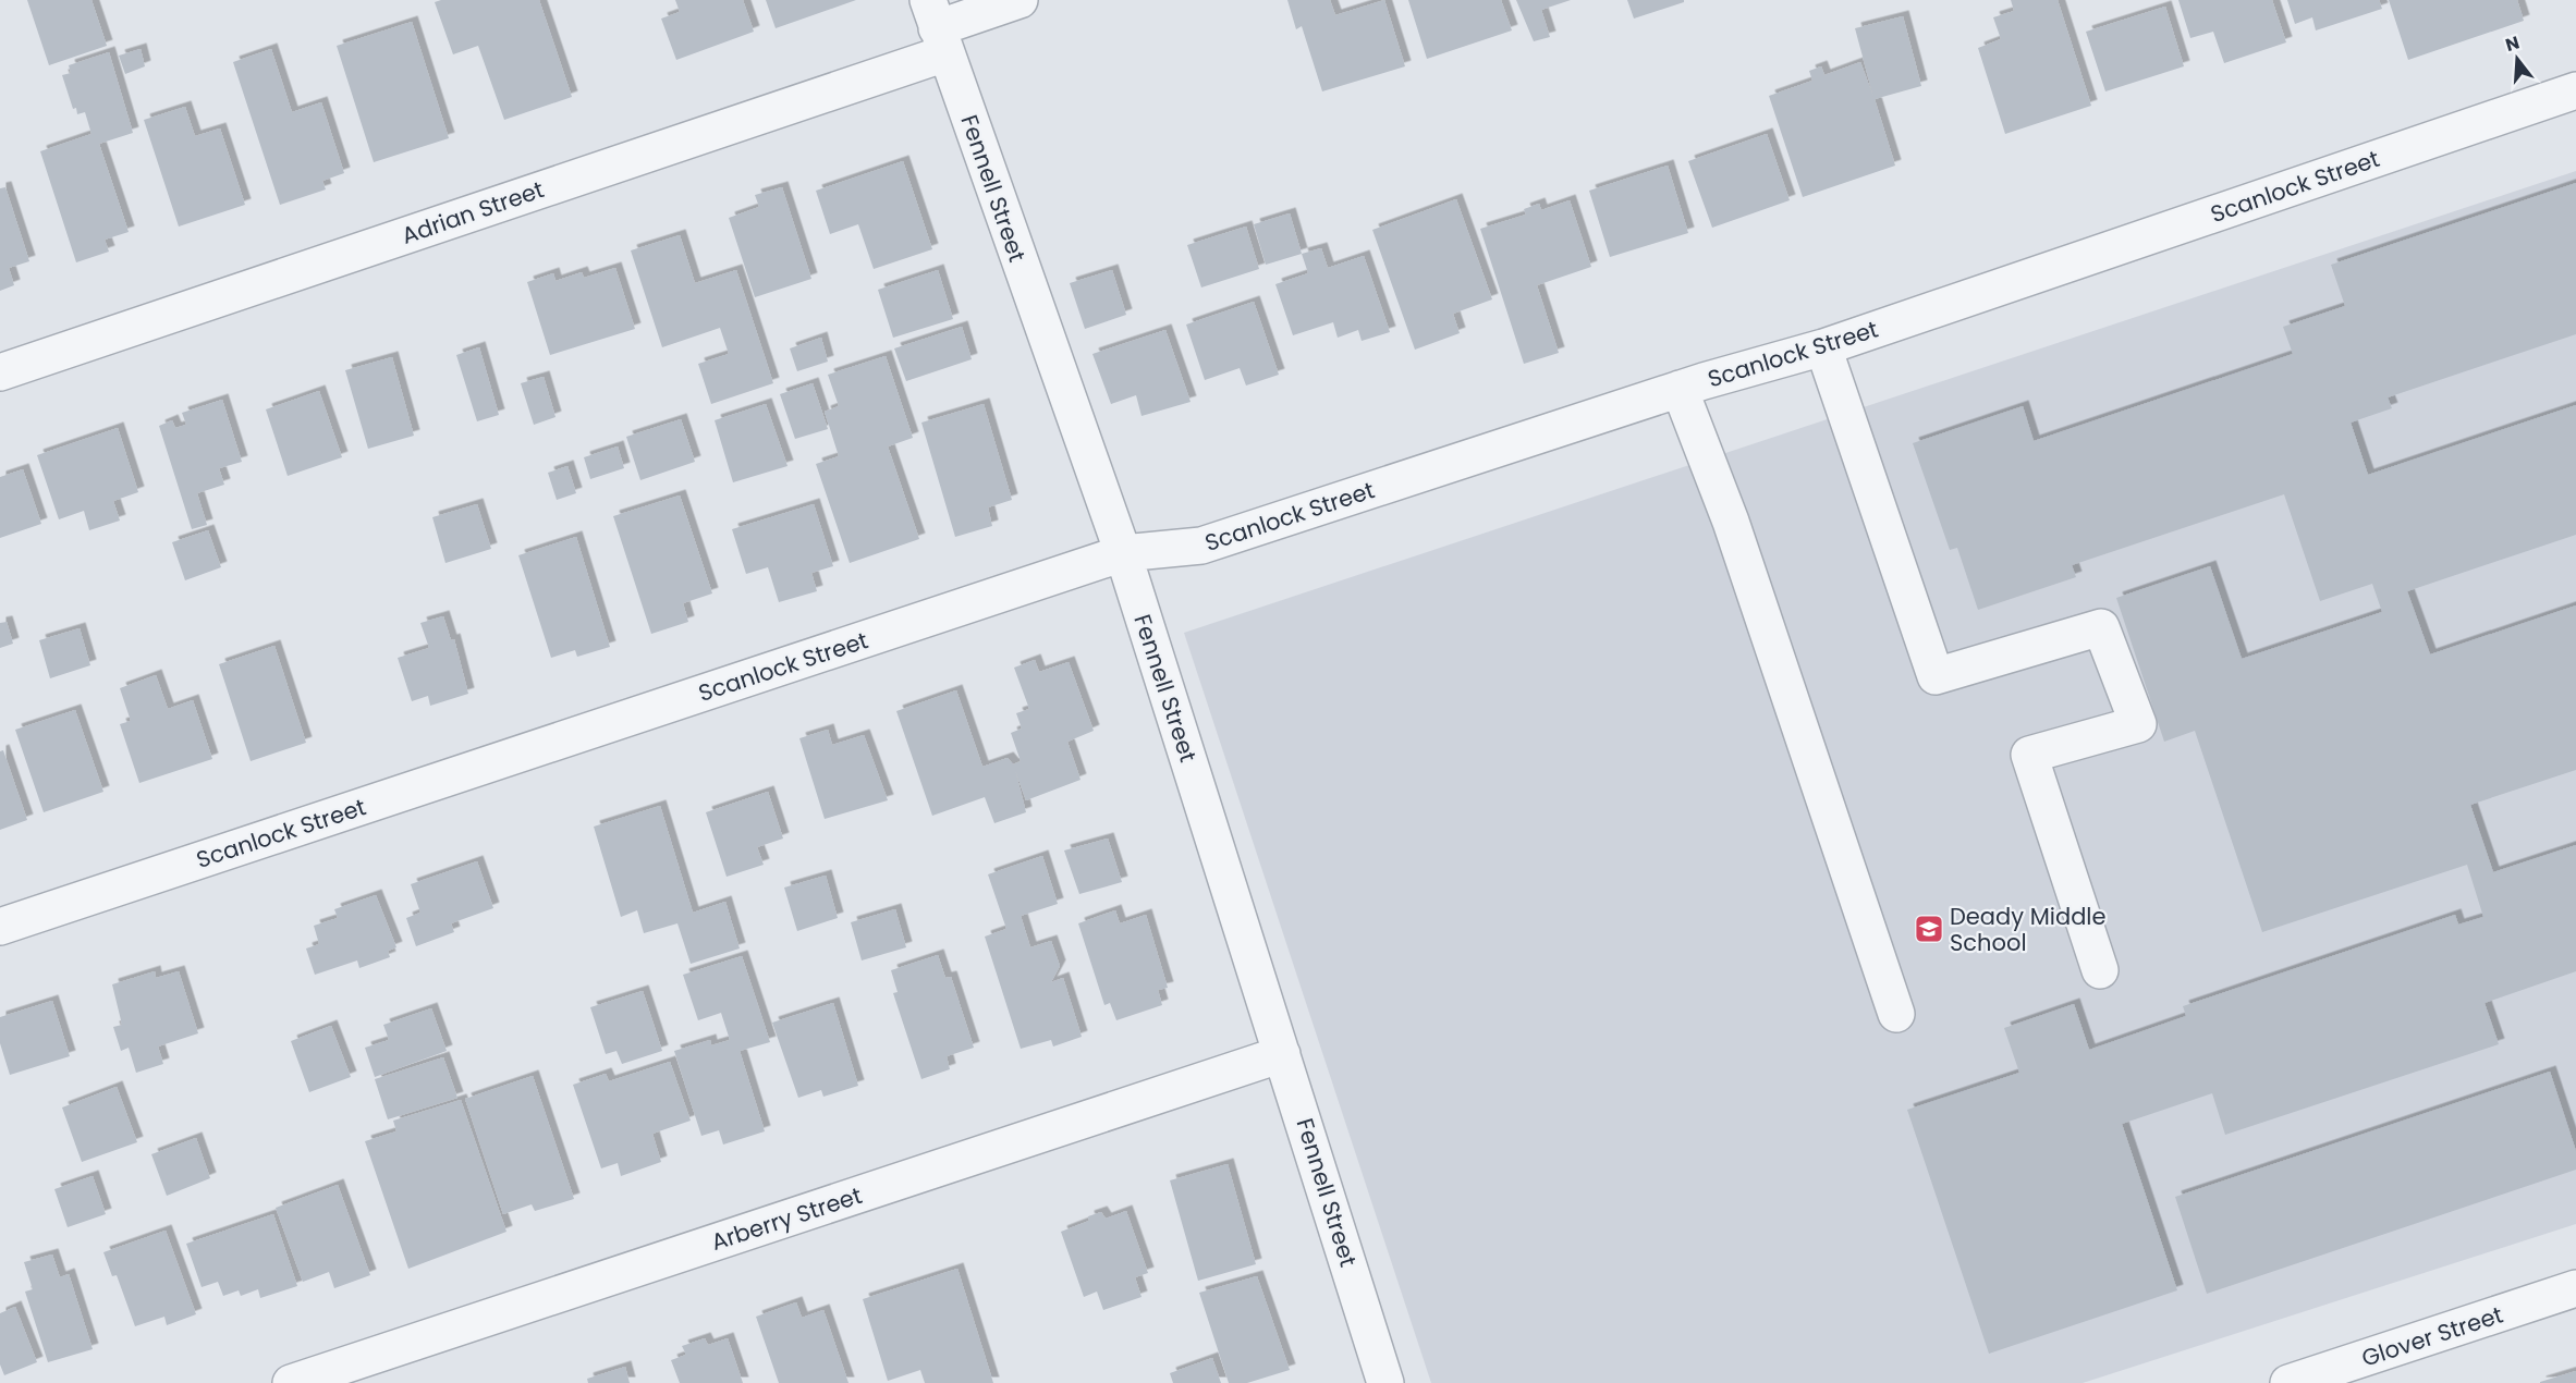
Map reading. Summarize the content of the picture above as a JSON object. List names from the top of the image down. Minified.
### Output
{"streets":{"street":["Scanlock Street","Fennell Street","Adrian Street","Arberry Street","Glover Street"]},"crossings":[["Scanlock Street","Fennell Street"],["Fennell Street","Adrian Street"],["Fennell Street","Arberry Street"]],"places":{"school or university":["Deady Middle School"]},"north":"top"}
